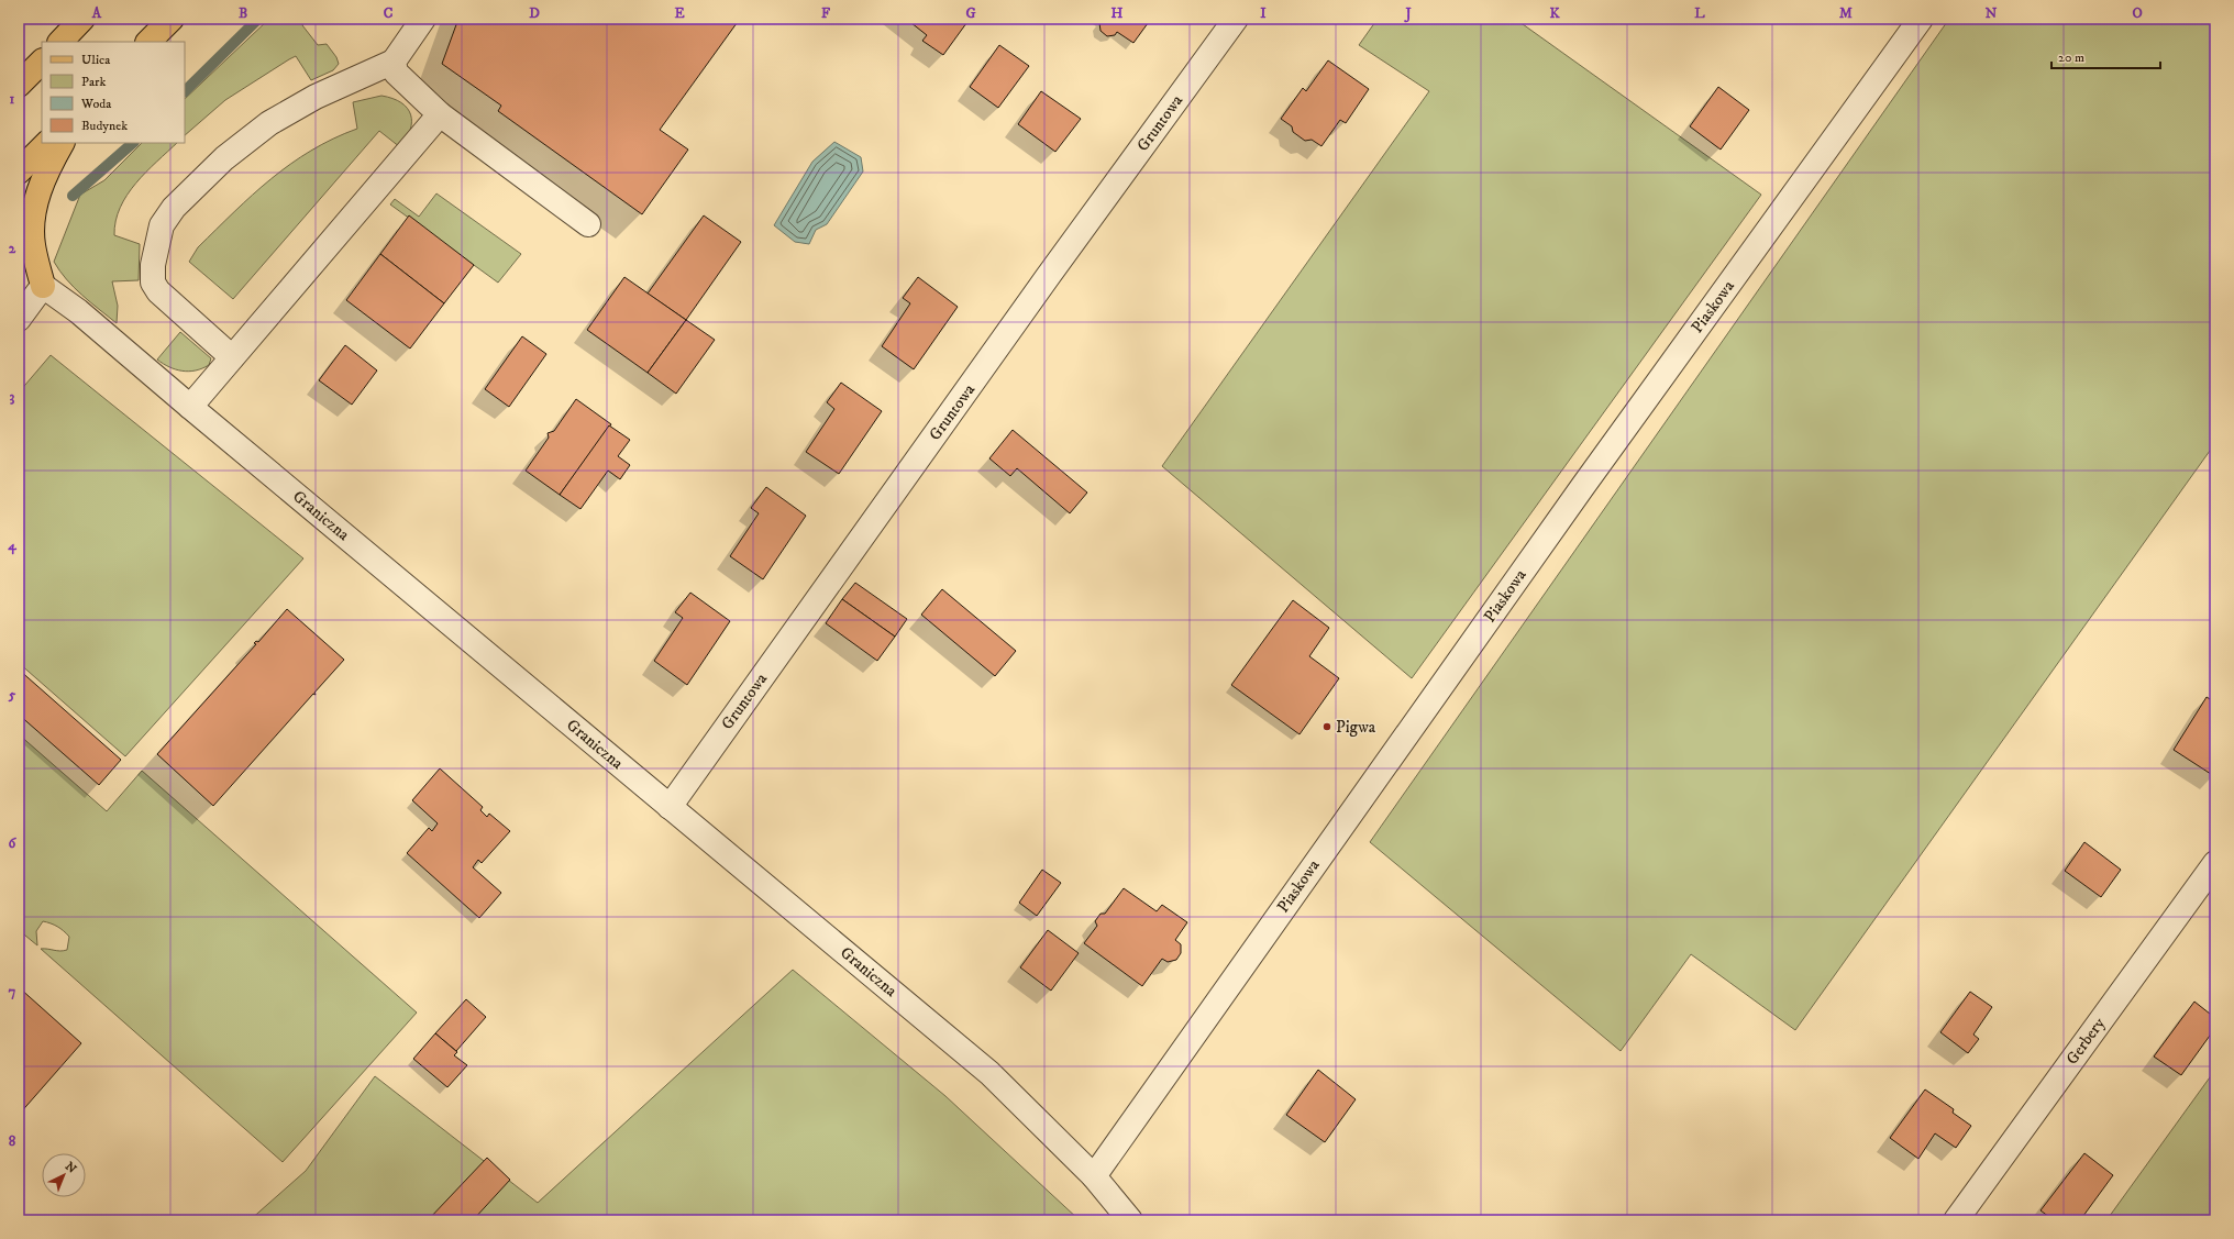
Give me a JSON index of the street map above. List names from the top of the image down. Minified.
{"streets":{"street":["Gruntowa","Piaskowa","Graniczna","Gerbery"]},"crossings":[["Gruntowa","Graniczna"],["Piaskowa","Graniczna"]],"places":["Pigwa"],"legend":["Ulica","Park","Woda","Budynek"],"scale_bar":"20 m","north":"top right","grid":{"columns":["A","B","C","D","E","F","G","H","I","J","K","L","M","N","O"],"rows":["1","2","3","4","5","6","7","8"]}}
